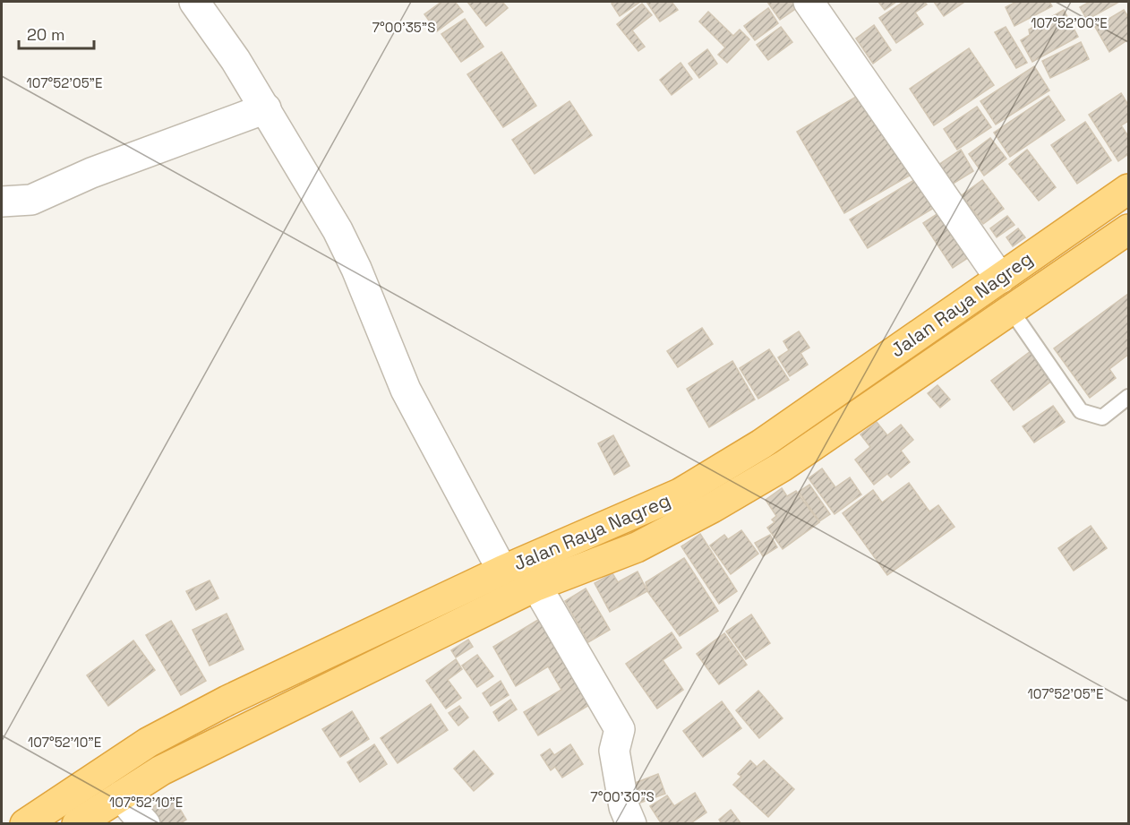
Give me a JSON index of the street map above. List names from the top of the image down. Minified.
{"streets":{"highway":["Jalan Raya Nagreg"]},"scale_bar":"20 m","coordinates":["107°52'00\"E","7°00'35\"S","107°52'05\"E","107°52'10\"E","7°00'30\"S"]}
